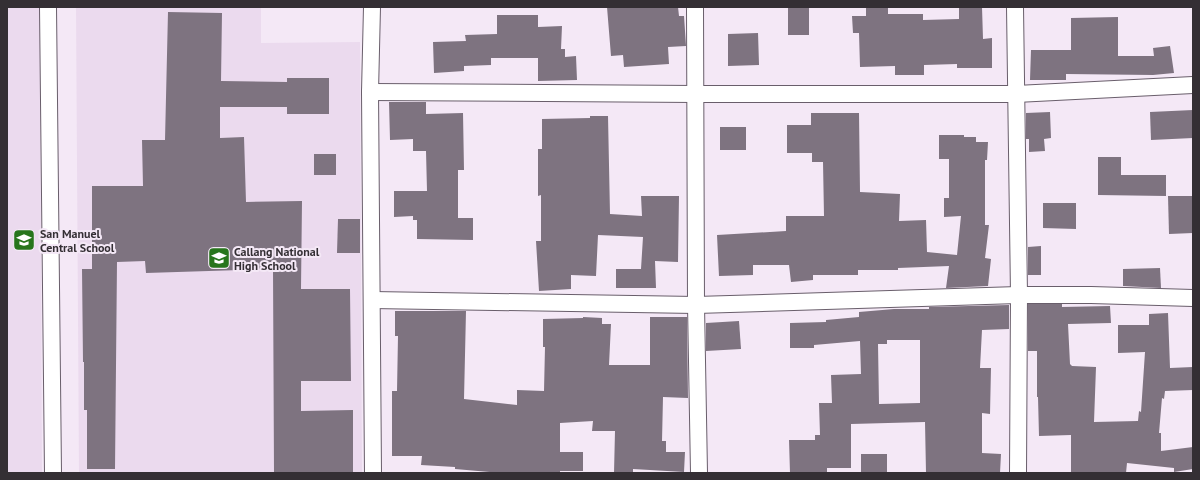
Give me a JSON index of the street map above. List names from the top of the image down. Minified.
{"places":{"school or university":["San Manuel Central School","Callang National High School"]}}
